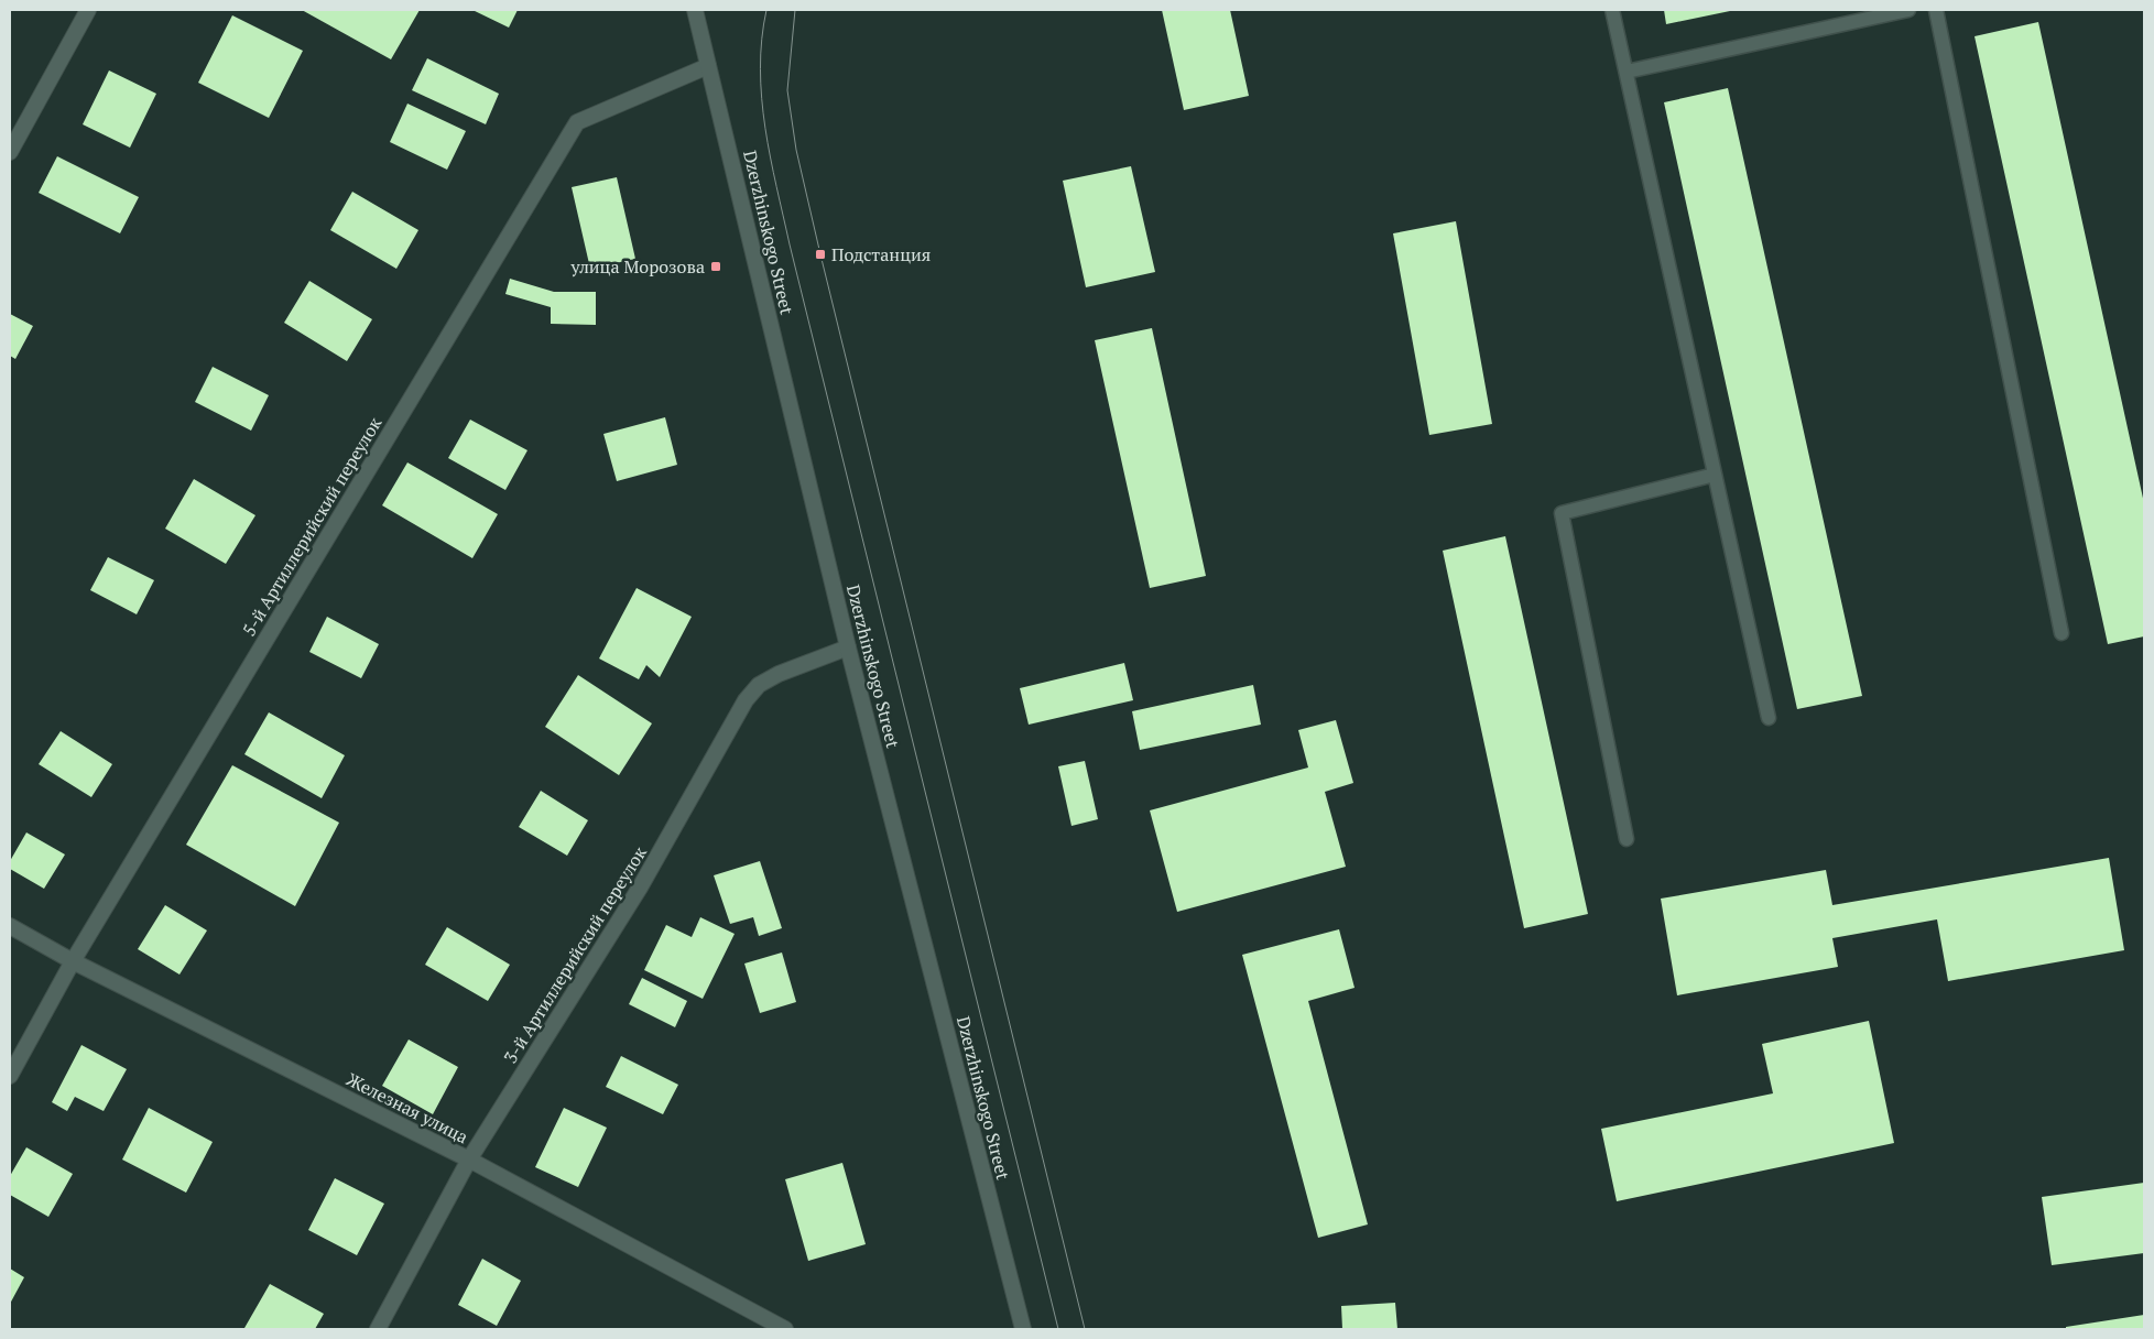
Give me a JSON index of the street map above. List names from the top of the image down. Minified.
{"streets":{"street":["Dzerzhinskogo Street","5-й Артиллерийский переулок","3-й Артиллерийский переулок","Железная улица"]},"crossings":[["Dzerzhinskogo Street","5-й Артиллерийский переулок"],["Dzerzhinskogo Street","3-й Артиллерийский переулок"],["5-й Артиллерийский переулок","Железная улица"],["3-й Артиллерийский переулок","Железная улица"]],"places":{"transit":["Подстанция","улица Морозова"]}}
